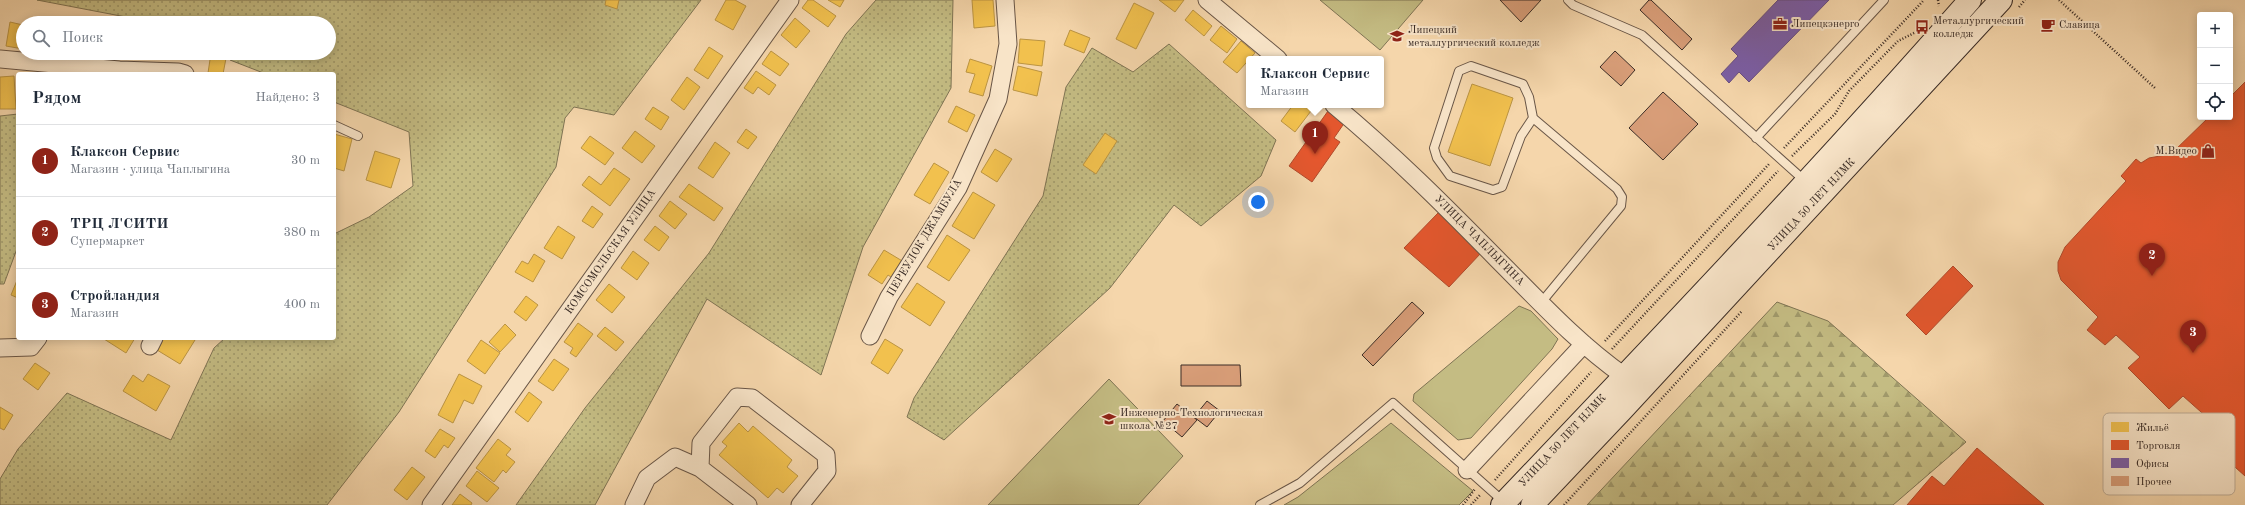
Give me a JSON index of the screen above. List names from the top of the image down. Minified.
{"streets":{"main road":["УЛИЦА 50 ЛЕТ НЛМК"],"street":["ПЕРЕУЛОК ДЖАМБУЛА","УЛИЦА ЧАПЛЫГИНА","КОМСОМОЛЬСКАЯ УЛИЦА"]},"crossings":[["УЛИЦА 50 ЛЕТ НЛМК","УЛИЦА ЧАПЛЫГИНА"]],"places":{"office":["Липецкэнерго"],"cafe":["Славица"],"bus stop":["Металлургический колледж"],"school or university":["Липецкий металлургический колледж","Инженерно-Технологическая школа №27"],"shop":["М.Видео"]},"legend":["Жильё","Торговля","Офисы","Прочее"],"page":{"map_buttons":["+","−"],"search":"Поиск","popup":["Клаксон Сервис","Магазин"],"heading":["Рядом","Найдено: 3"],"pins":["1","2","3"],"list":[{"mark":"1","name":"Клаксон Сервис","note":"Магазин · улица Чаплыгина","value":"30 m"},{"mark":"2","name":"ТРЦ Л'СИТИ","note":"Супермаркет","value":"380 m"},{"mark":"3","name":"Стройландия","note":"Магазин","value":"400 m"}]}}
